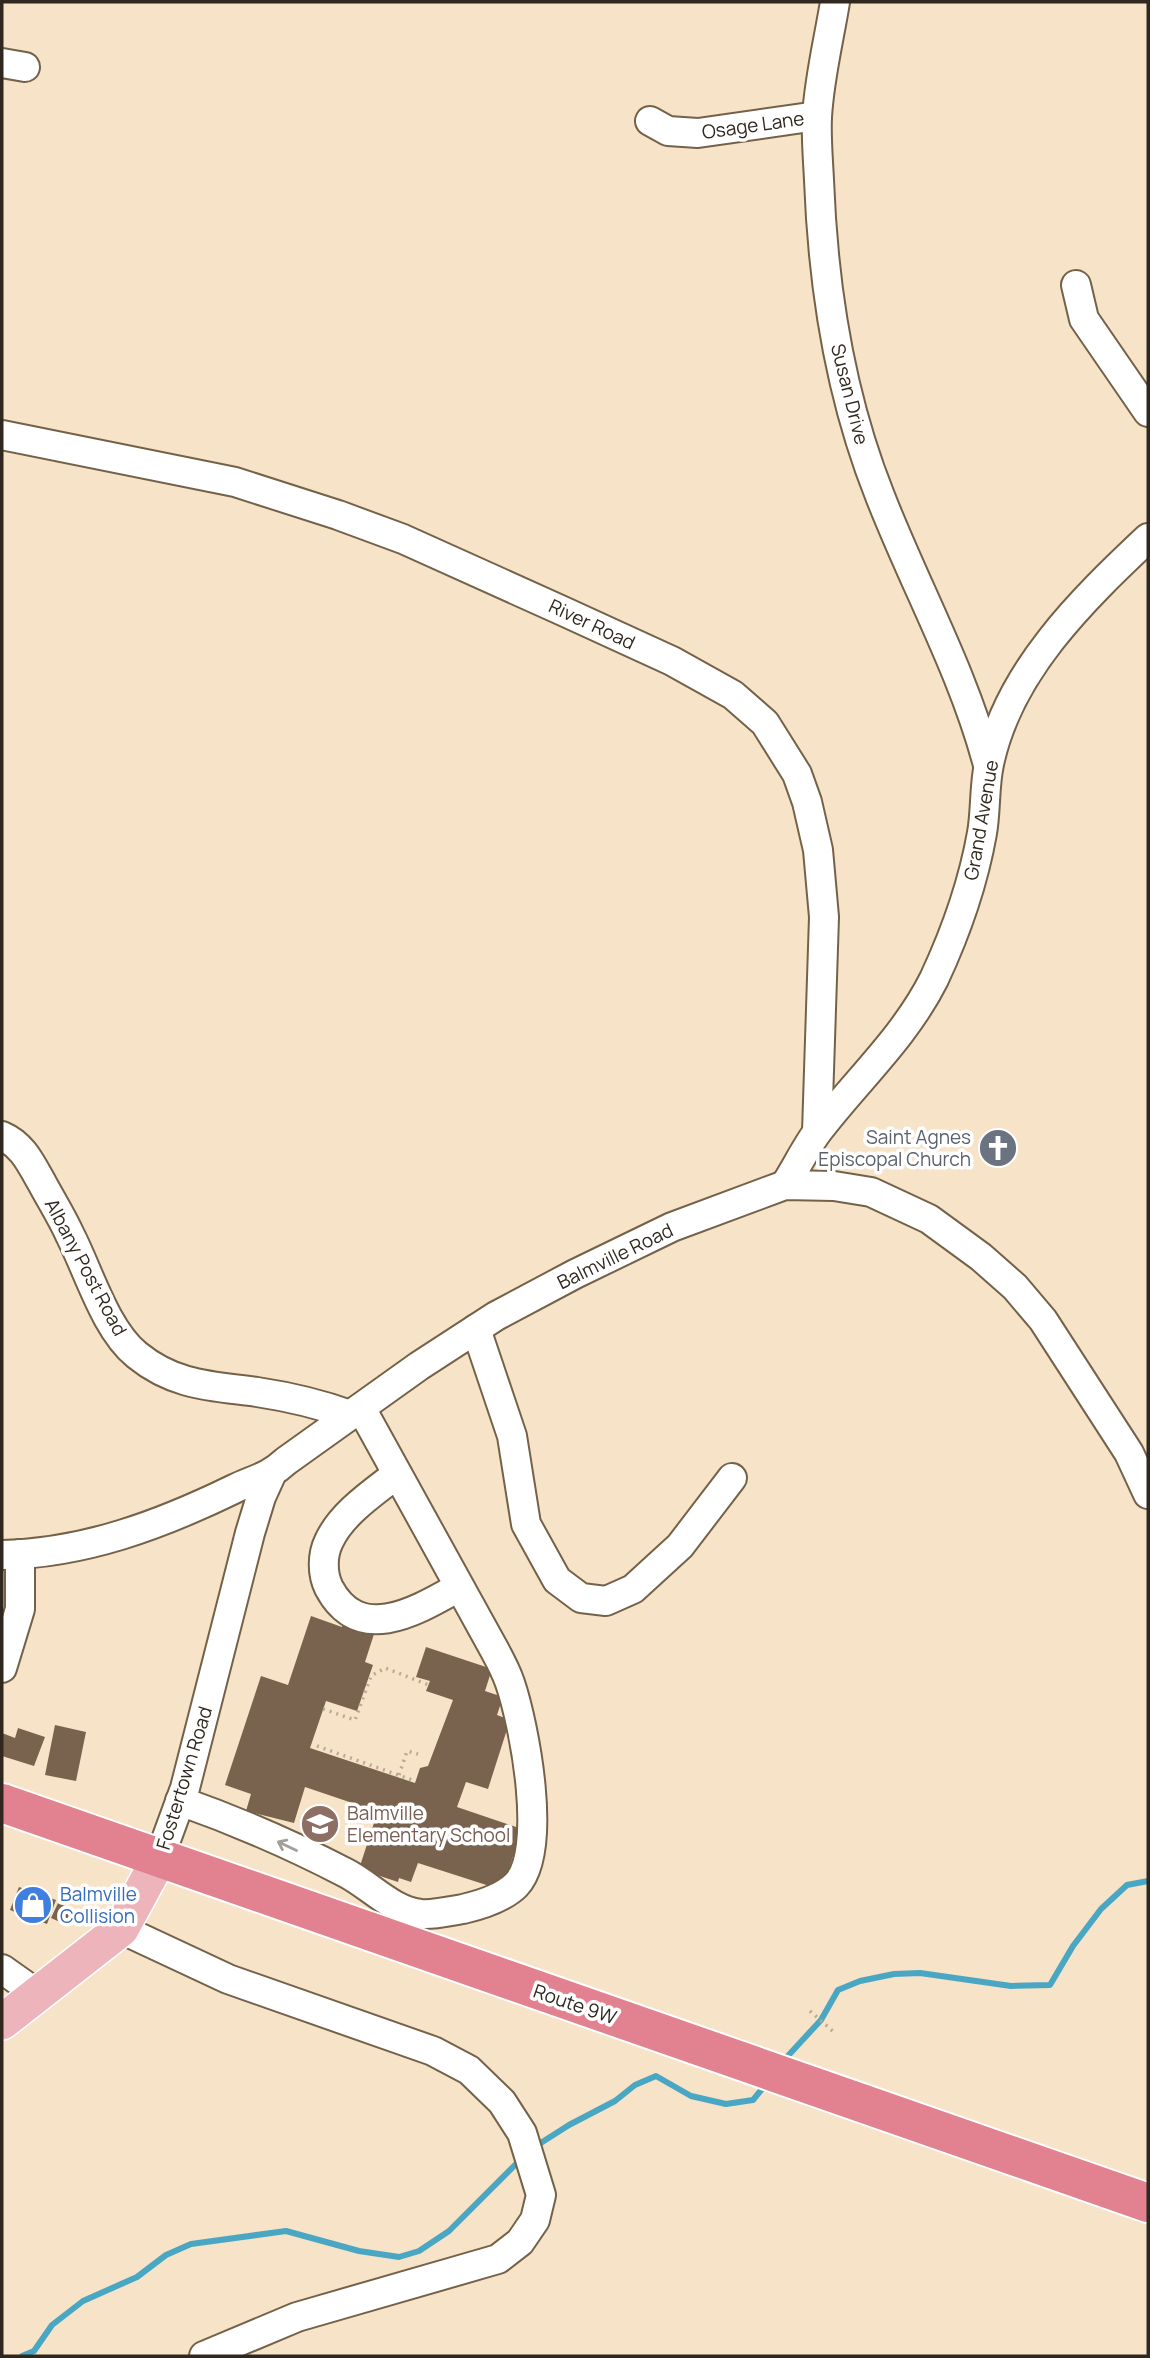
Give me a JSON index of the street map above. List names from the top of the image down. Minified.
{"streets":{"highway":["Route 9W"],"main road":["Fostertown Road"],"street":["Osage Lane","Susan Drive","River Road","Grand Avenue","Balmville Road","Albany Post Road"]},"crossings":[["Osage Lane","Susan Drive"],["Susan Drive","Grand Avenue"],["River Road","Grand Avenue"],["Grand Avenue","Balmville Road"],["Balmville Road","Albany Post Road"],["Balmville Road","Fostertown Road"],["Fostertown Road","Route 9W"]],"places":{"church":["Saint Agnes Episcopal Church"],"school or university":["Balmville Elementary School"],"shop":["Balmville Collision"]}}
